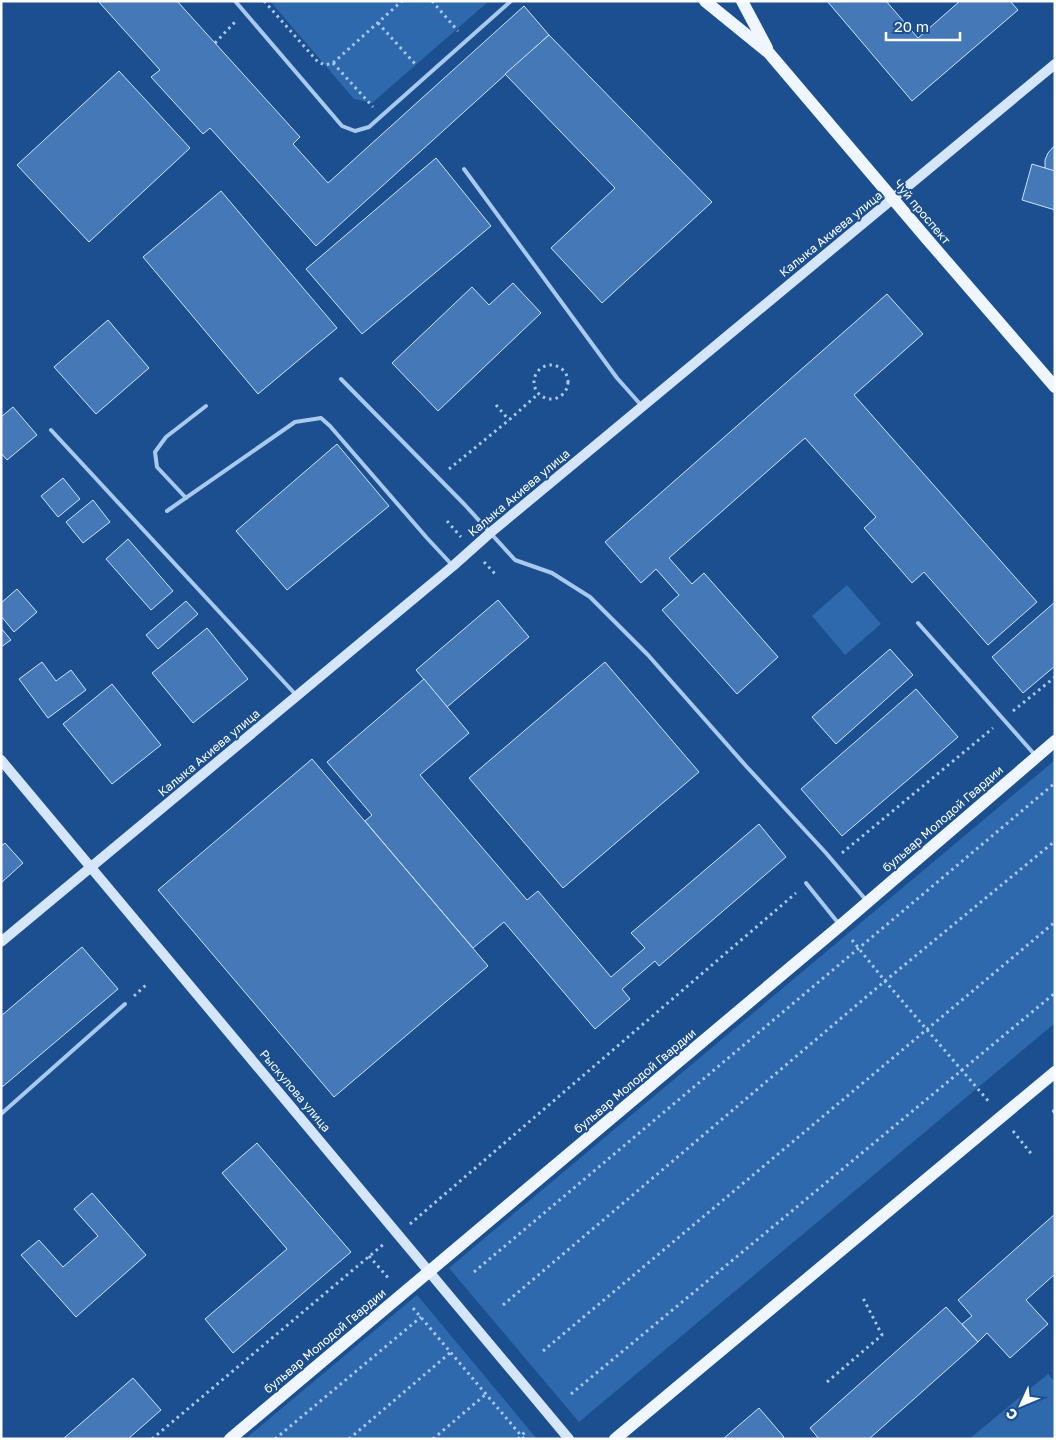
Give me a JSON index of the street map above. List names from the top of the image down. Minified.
{"streets":{"main road":["Чуй проспект","бульвар Молодой Гвардии"],"street":["Калыка Акиева улица","Рыскулова улица"]},"crossings":[["Чуй проспект","Калыка Акиева улица"],["Калыка Акиева улица","Рыскулова улица"],["бульвар Молодой Гвардии","Рыскулова улица"]],"scale_bar":"20 m","north":"bottom left"}
